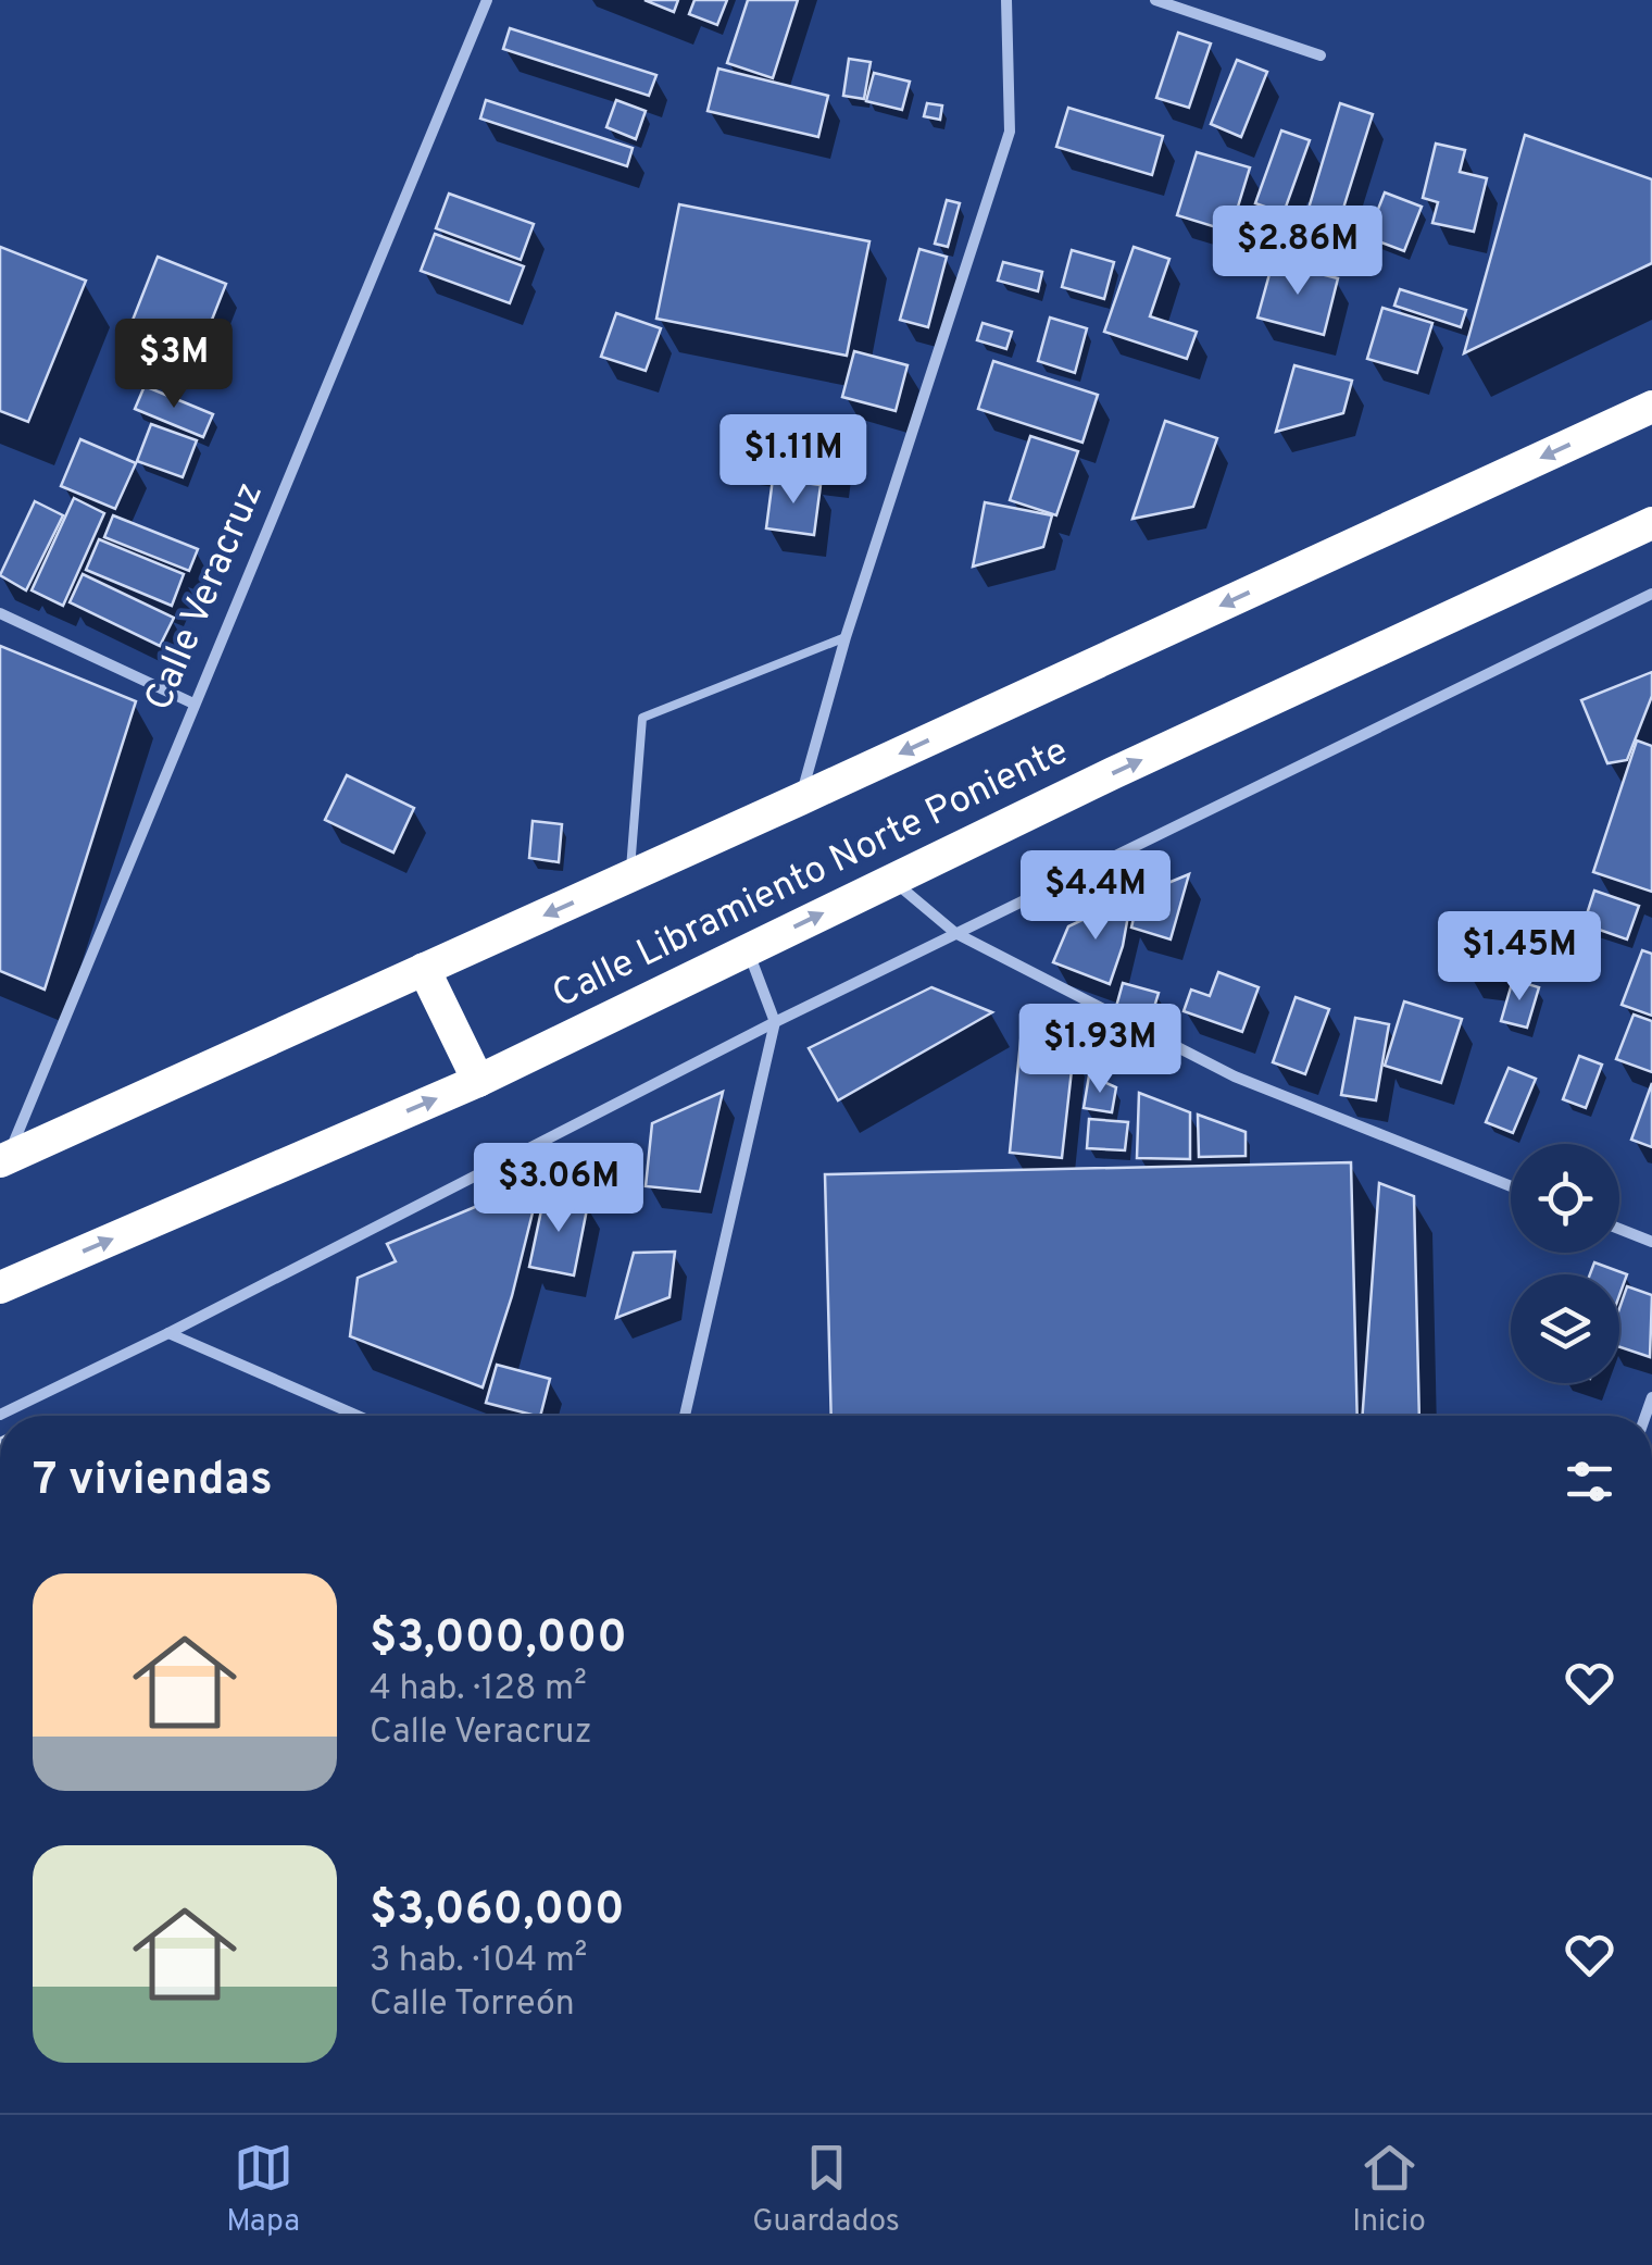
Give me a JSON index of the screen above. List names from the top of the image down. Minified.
{"streets":{"highway":["Calle Libramiento Norte Poniente"],"street":["Calle Veracruz"]},"crossings":[["Calle Veracruz","Calle Libramiento Norte Poniente"]],"page":{"price":["$2.86M","$3M","$1.11M","$4.4M","$1.45M","$1.93M","$3.06M"],"heading":"7 viviendas","list":[{"name":"$3,000,000","note":"4 hab. · 128 m² · Calle Veracruz"},{"name":"$3,060,000","note":"3 hab. · 104 m² · Calle Torreón"}],"tabs":["Mapa","Guardados","Inicio"]}}
